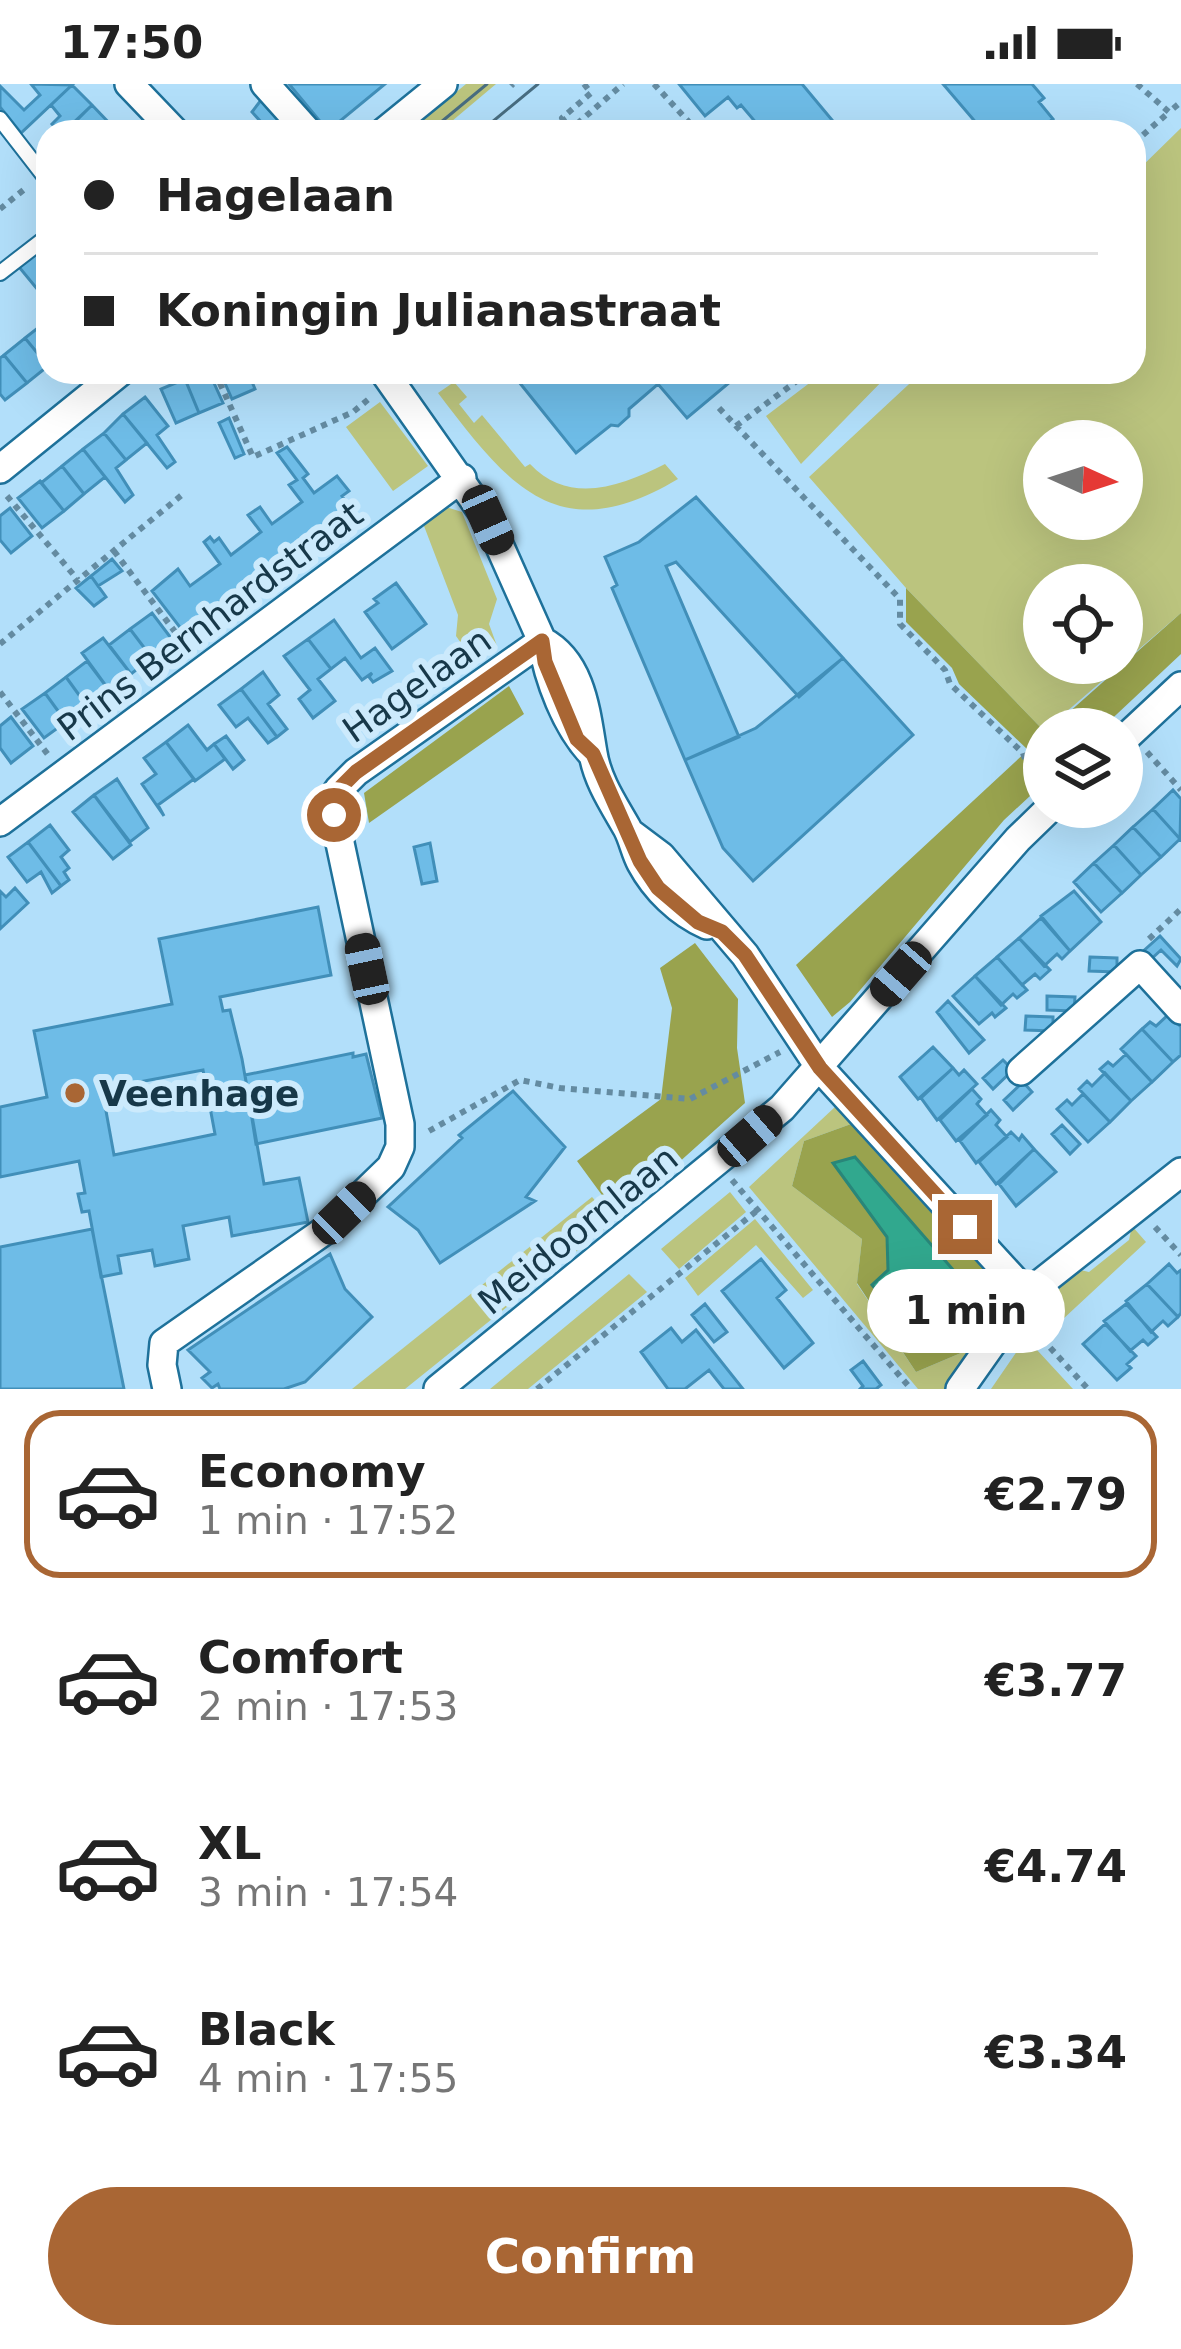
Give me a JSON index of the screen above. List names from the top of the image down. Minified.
{"streets":{"street":["Prins Bernhardstraat","Hagelaan","Meidoornlaan"]},"places":["Veenhage"],"north":"right","page":{"status":"17:50","banner":["Hagelaan","Koningin Julianastraat"],"bubble":"1 min","list":[{"name":"Economy","note":"1 min · 17:52","value":"€2.79"},{"name":"Comfort","note":"2 min · 17:53","value":"€3.77"},{"name":"XL","note":"3 min · 17:54","value":"€4.74"},{"name":"Black","note":"4 min · 17:55","value":"€3.34"}],"buttons":"Confirm"}}
